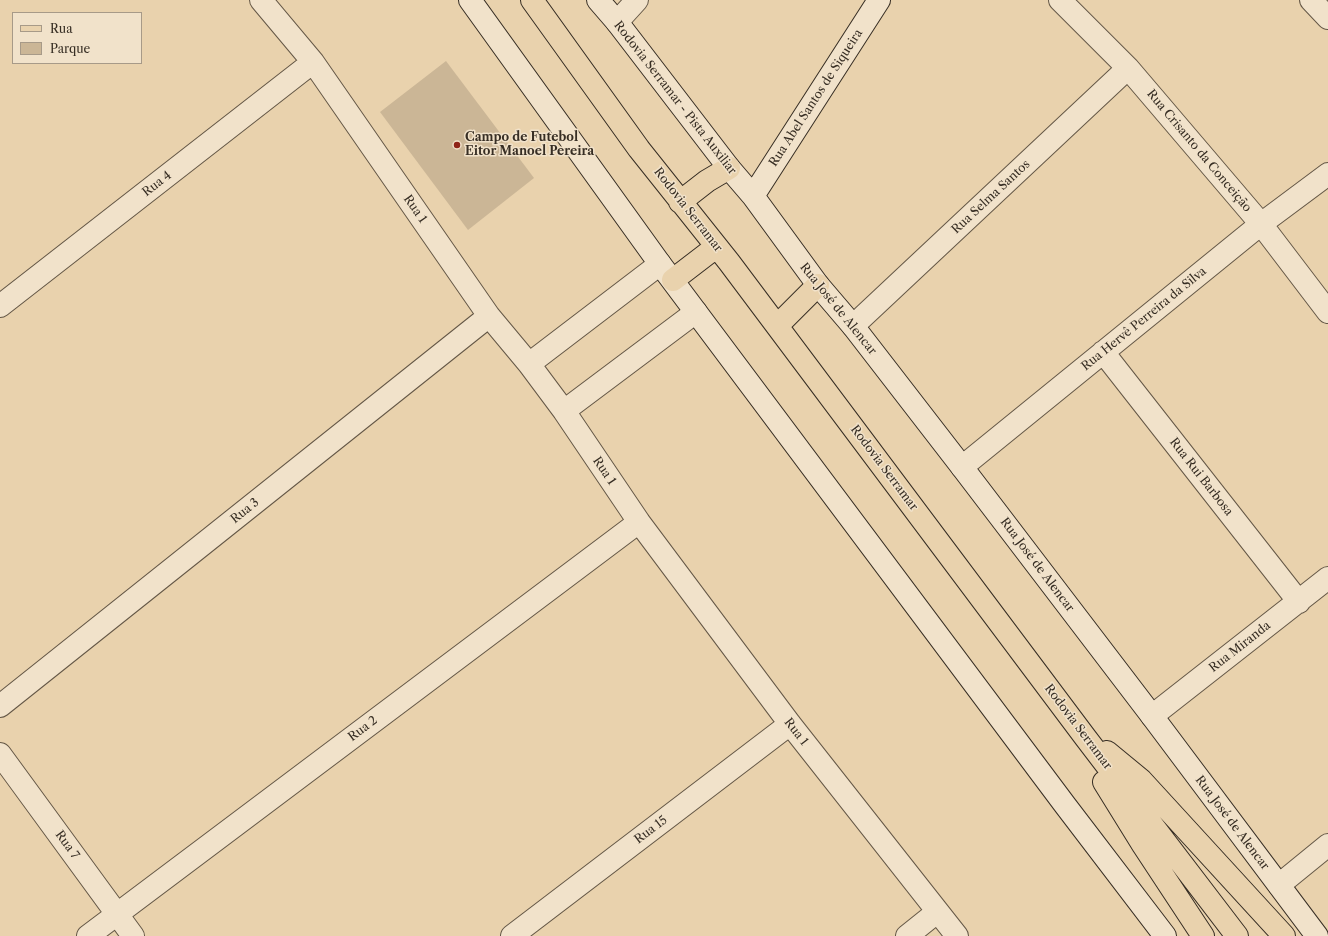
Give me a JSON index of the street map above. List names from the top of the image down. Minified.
{"streets":{"main road":["Rodovia Serramar"],"street":["Rodovia Serramar - Pista Auxiliar","Rua Abel Santos de Siqueira","Rua Crisanto da Conceição","Rua 4","Rua Selma Santos","Rua 1","Rua José de Alencar","Rua Hervê Perreira da Silva","Rua Rui Barbosa","Rua 3","Rua Miranda","Rua 2","Rua 15","Rua 7"]},"crossings":[["Rodovia Serramar - Pista Auxiliar","Rua Abel Santos de Siqueira"],["Rodovia Serramar - Pista Auxiliar","Rua José de Alencar"],["Rua Abel Santos de Siqueira","Rua José de Alencar"],["Rua Crisanto da Conceição","Rua Selma Santos"],["Rua Crisanto da Conceição","Rua Hervê Perreira da Silva"],["Rua 4","Rua 1"],["Rua Selma Santos","Rua José de Alencar"],["Rua 1","Rua 3"],["Rua 1","Rua 2"],["Rua 1","Rua 15"],["Rua José de Alencar","Rua Hervê Perreira da Silva"],["Rua José de Alencar","Rua Miranda"],["Rua Hervê Perreira da Silva","Rua Rui Barbosa"],["Rua Rui Barbosa","Rua Miranda"],["Rua 2","Rua 7"]],"places":["Campo de Futebol Eitor Manoel Pereira"],"legend":["Rua","Parque"]}
